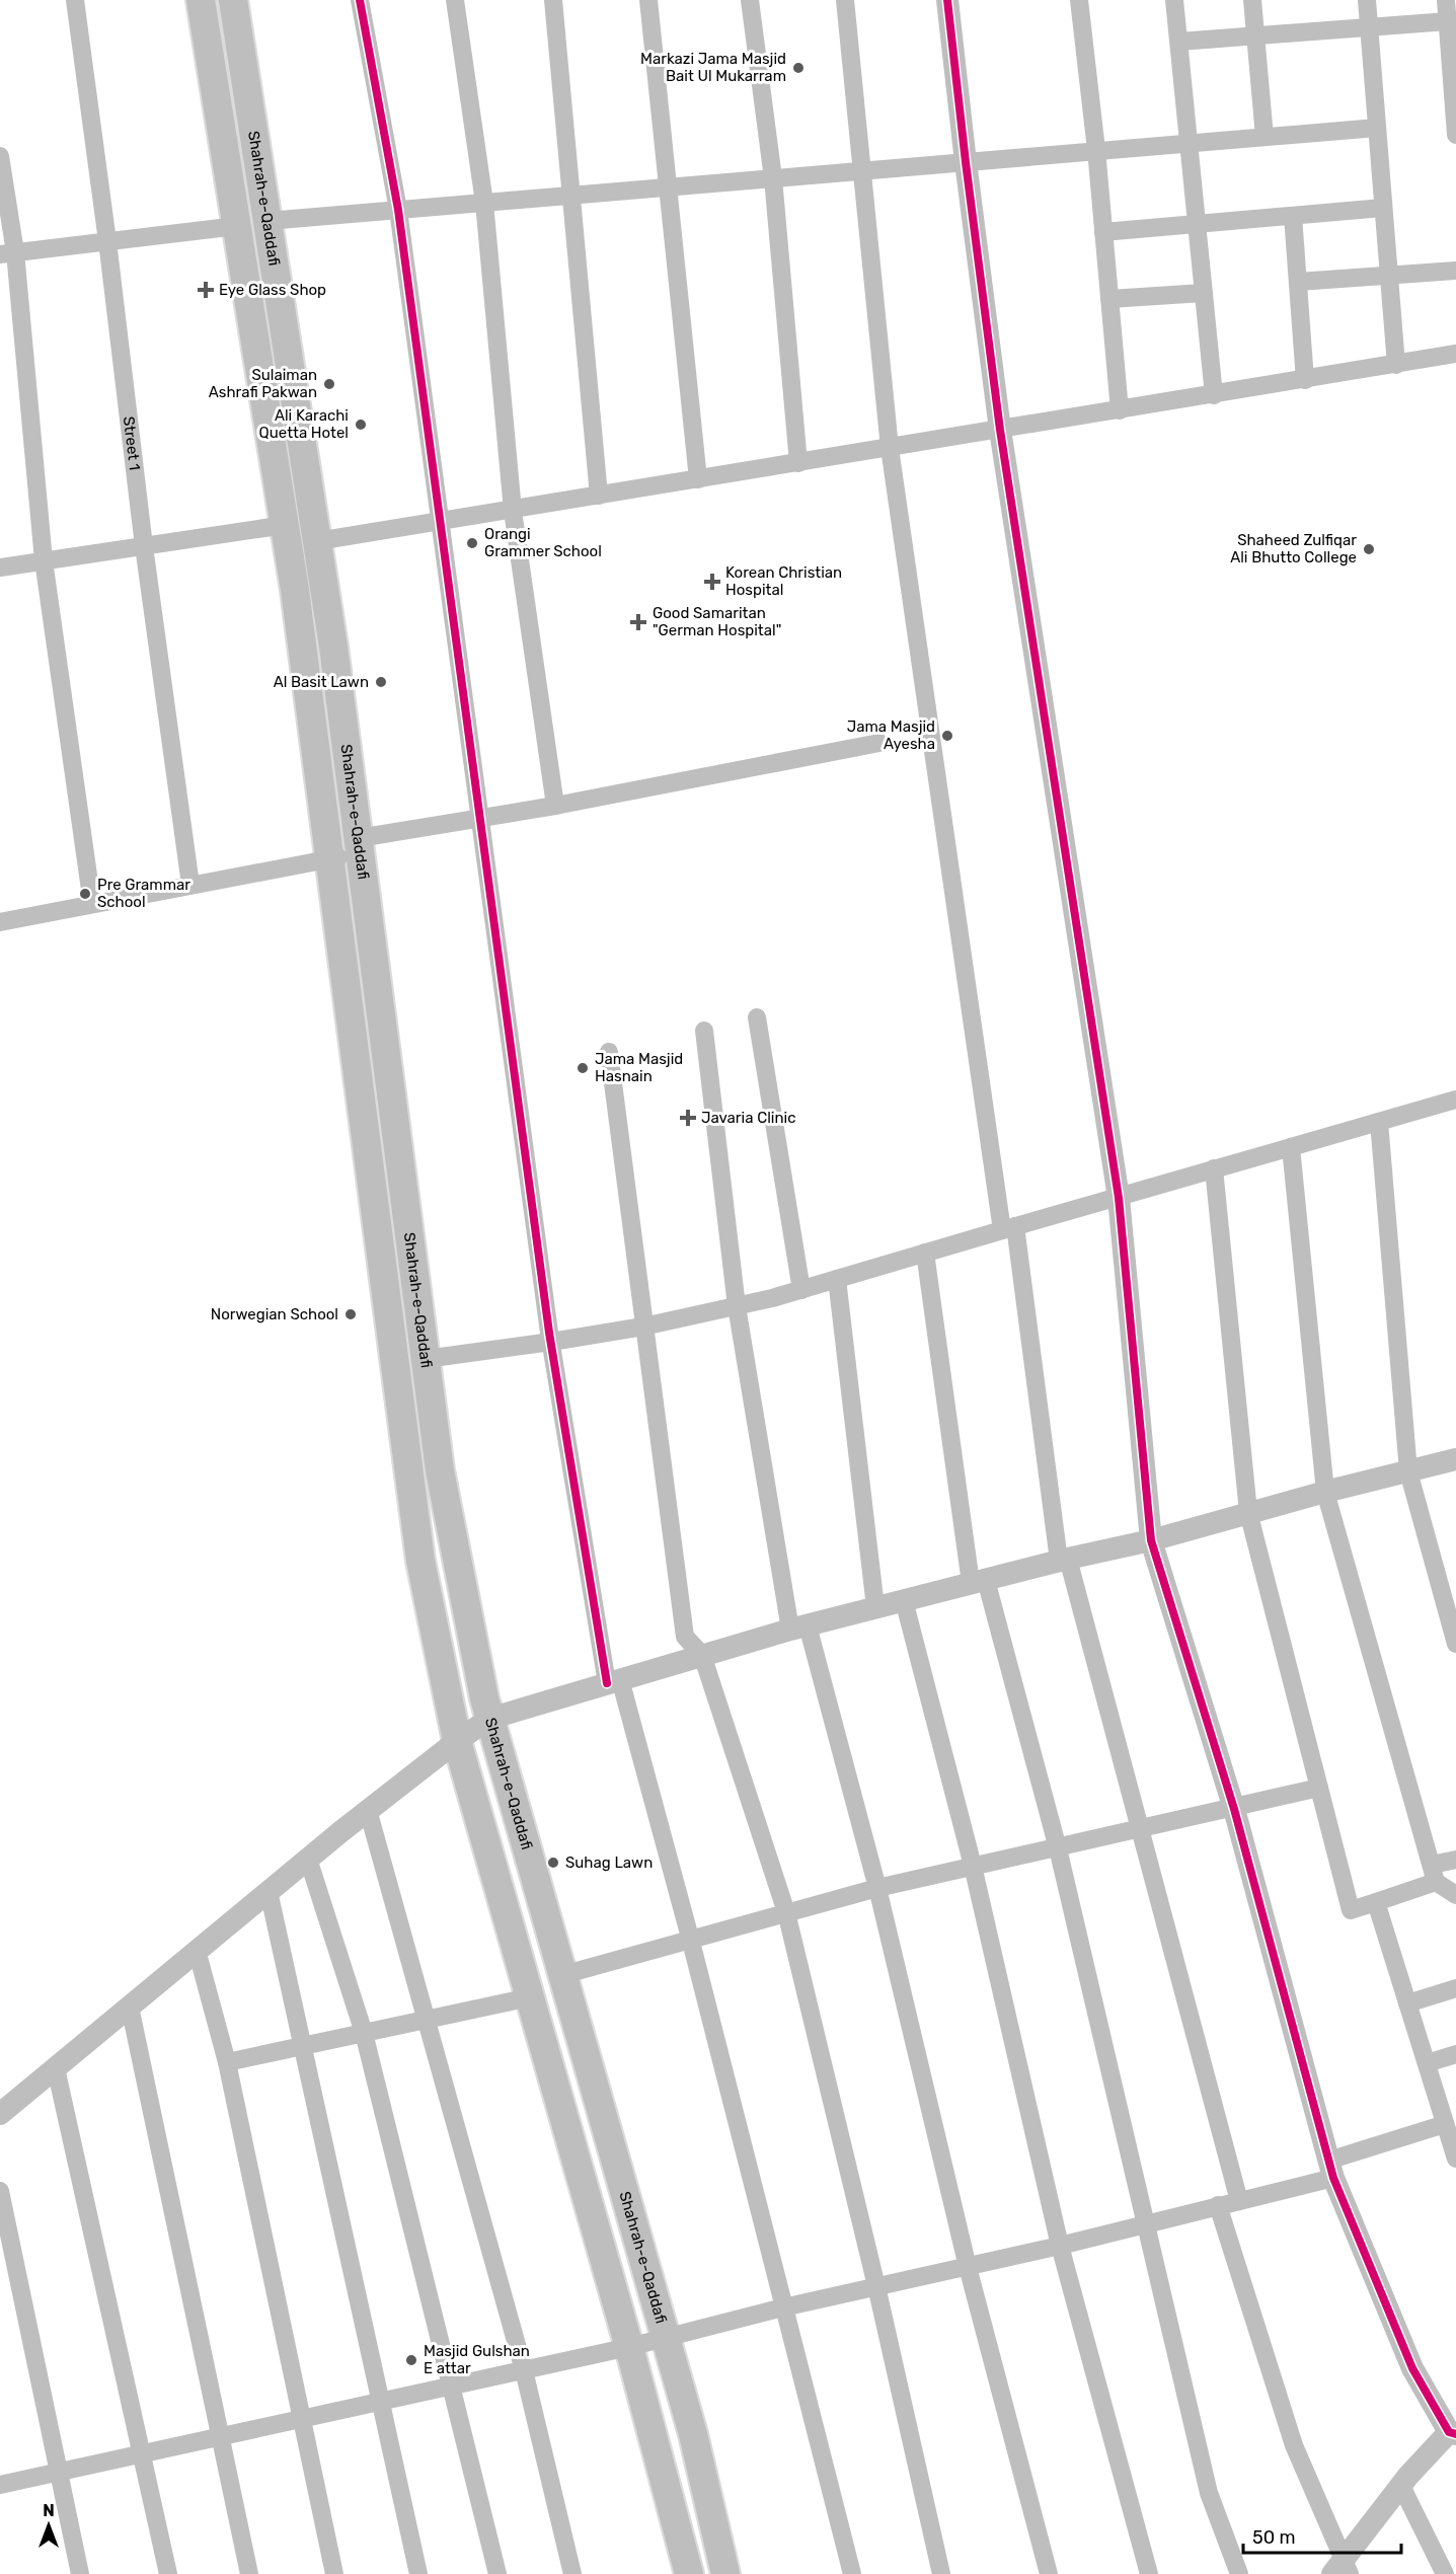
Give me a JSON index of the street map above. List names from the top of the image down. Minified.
{"streets":{"main road":["Shahrah-e-Qaddafi"],"street":["Street 1"]},"places":{"other":["Markazi Jama Masjid Bait Ul Mukarram","Sulaiman Ashrafi Pakwan","Ali Karachi Quetta Hotel","Orangi Grammer School","Shaheed Zulfiqar Ali Bhutto College","Al Basit Lawn","Jama Masjid Ayesha","Pre Grammar School","Jama Masjid Hasnain","Norwegian School","Suhag Lawn","Masjid Gulshan E attar"],"health":["Eye Glass Shop","Korean Christian Hospital","Good Samaritan \"German Hospital\"","Javaria Clinic"]},"scale_bar":"50 m","north":"top"}
